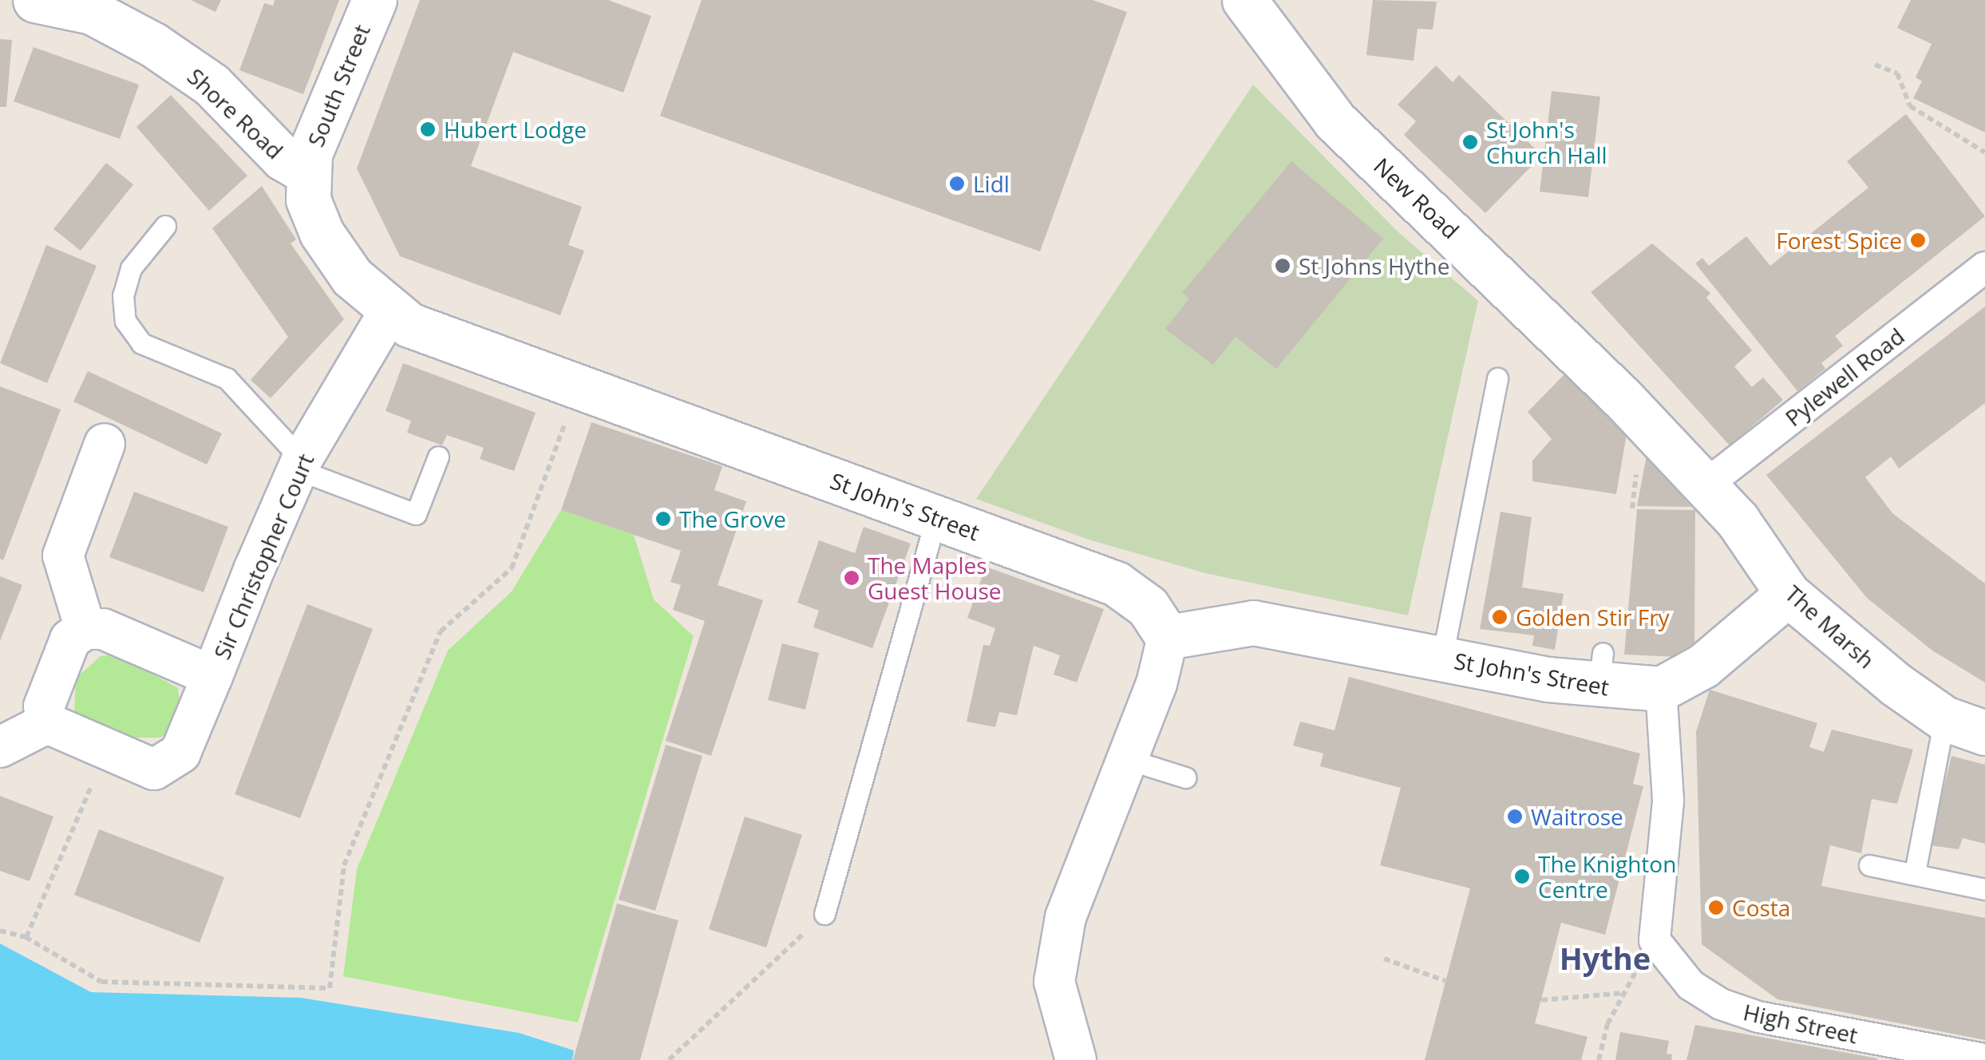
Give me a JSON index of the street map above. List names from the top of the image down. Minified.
{"streets":{"street":["South Street","Shore Road","New Road","Pylewell Road","St John's Street","Sir Christopher Court","The Marsh","High Street"]},"crossings":[["South Street","Shore Road"],["South Street","St John's Street"],["Shore Road","St John's Street"],["New Road","Pylewell Road"],["New Road","The Marsh"],["Pylewell Road","The Marsh"],["St John's Street","Sir Christopher Court"]],"districts":["Hythe"],"places":["Hubert Lodge","St John's Church Hall","Lidl","Forest Spice","St Johns Hythe","The Grove","The Maples Guest House","Golden Stir Fry","Waitrose","The Knighton Centre","Costa"]}
